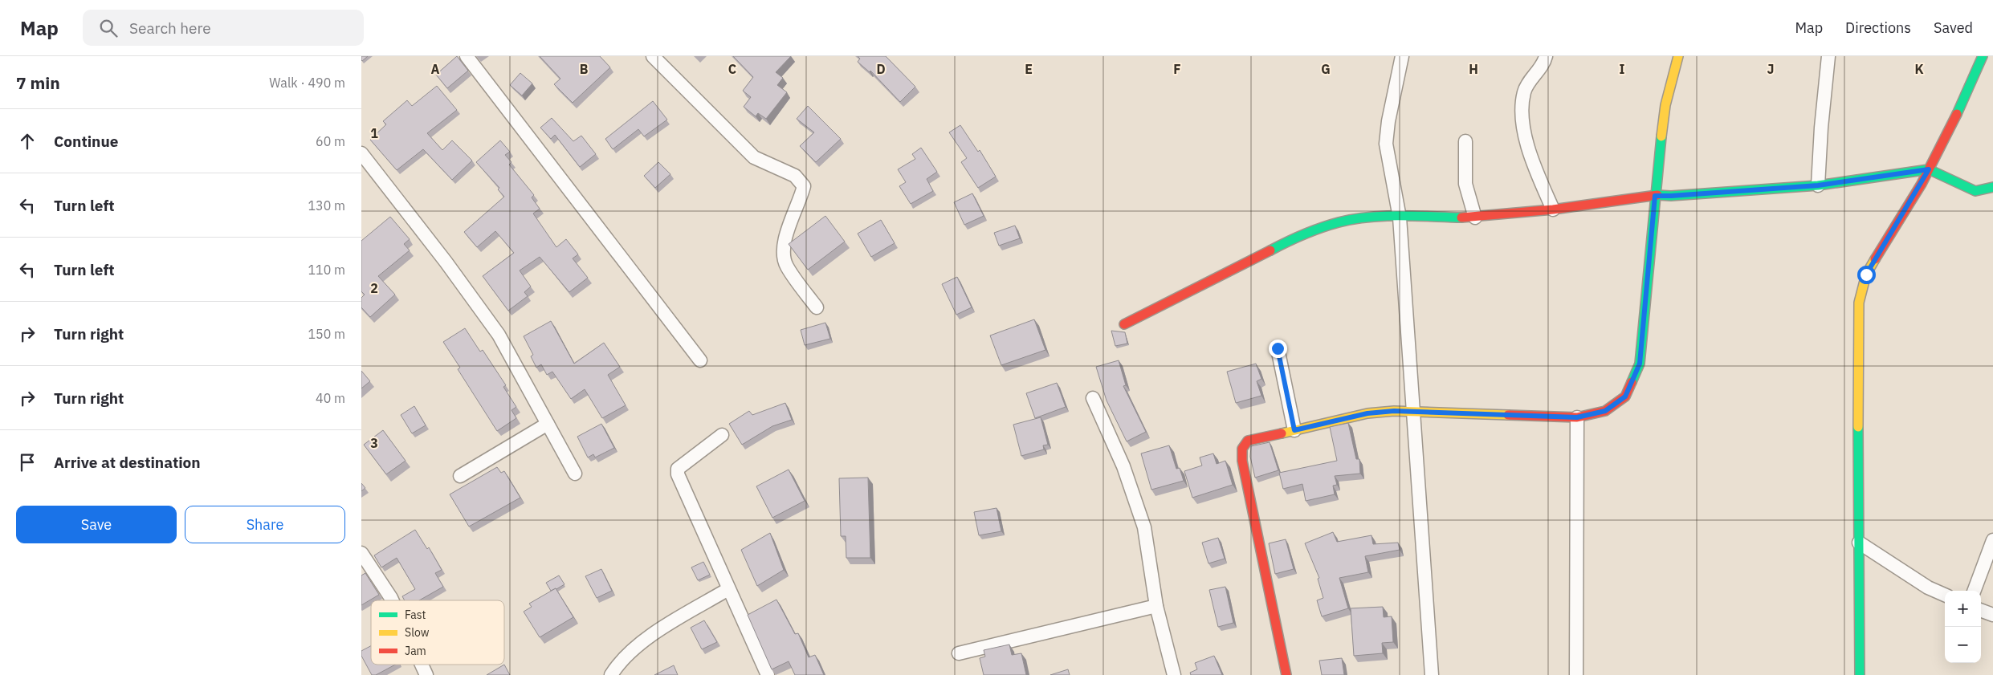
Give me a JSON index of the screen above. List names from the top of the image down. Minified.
{"legend":["Fast","Slow","Jam"],"page":{"header":"Map","search":"Search here","nav":["Map","Directions","Saved"],"heading":["7 min","Walk · 490 m"],"list":[["Continue","60 m"],["Turn left","130 m"],["Turn left","110 m"],["Turn right","150 m"],["Turn right","40 m"],"Arrive at destination"],"buttons":["Save","Share"],"map_buttons":["+","−"]},"grid":{"columns":["A","B","C","D","E","F","G","H","I","J","K"],"rows":["1","2","3"]}}
